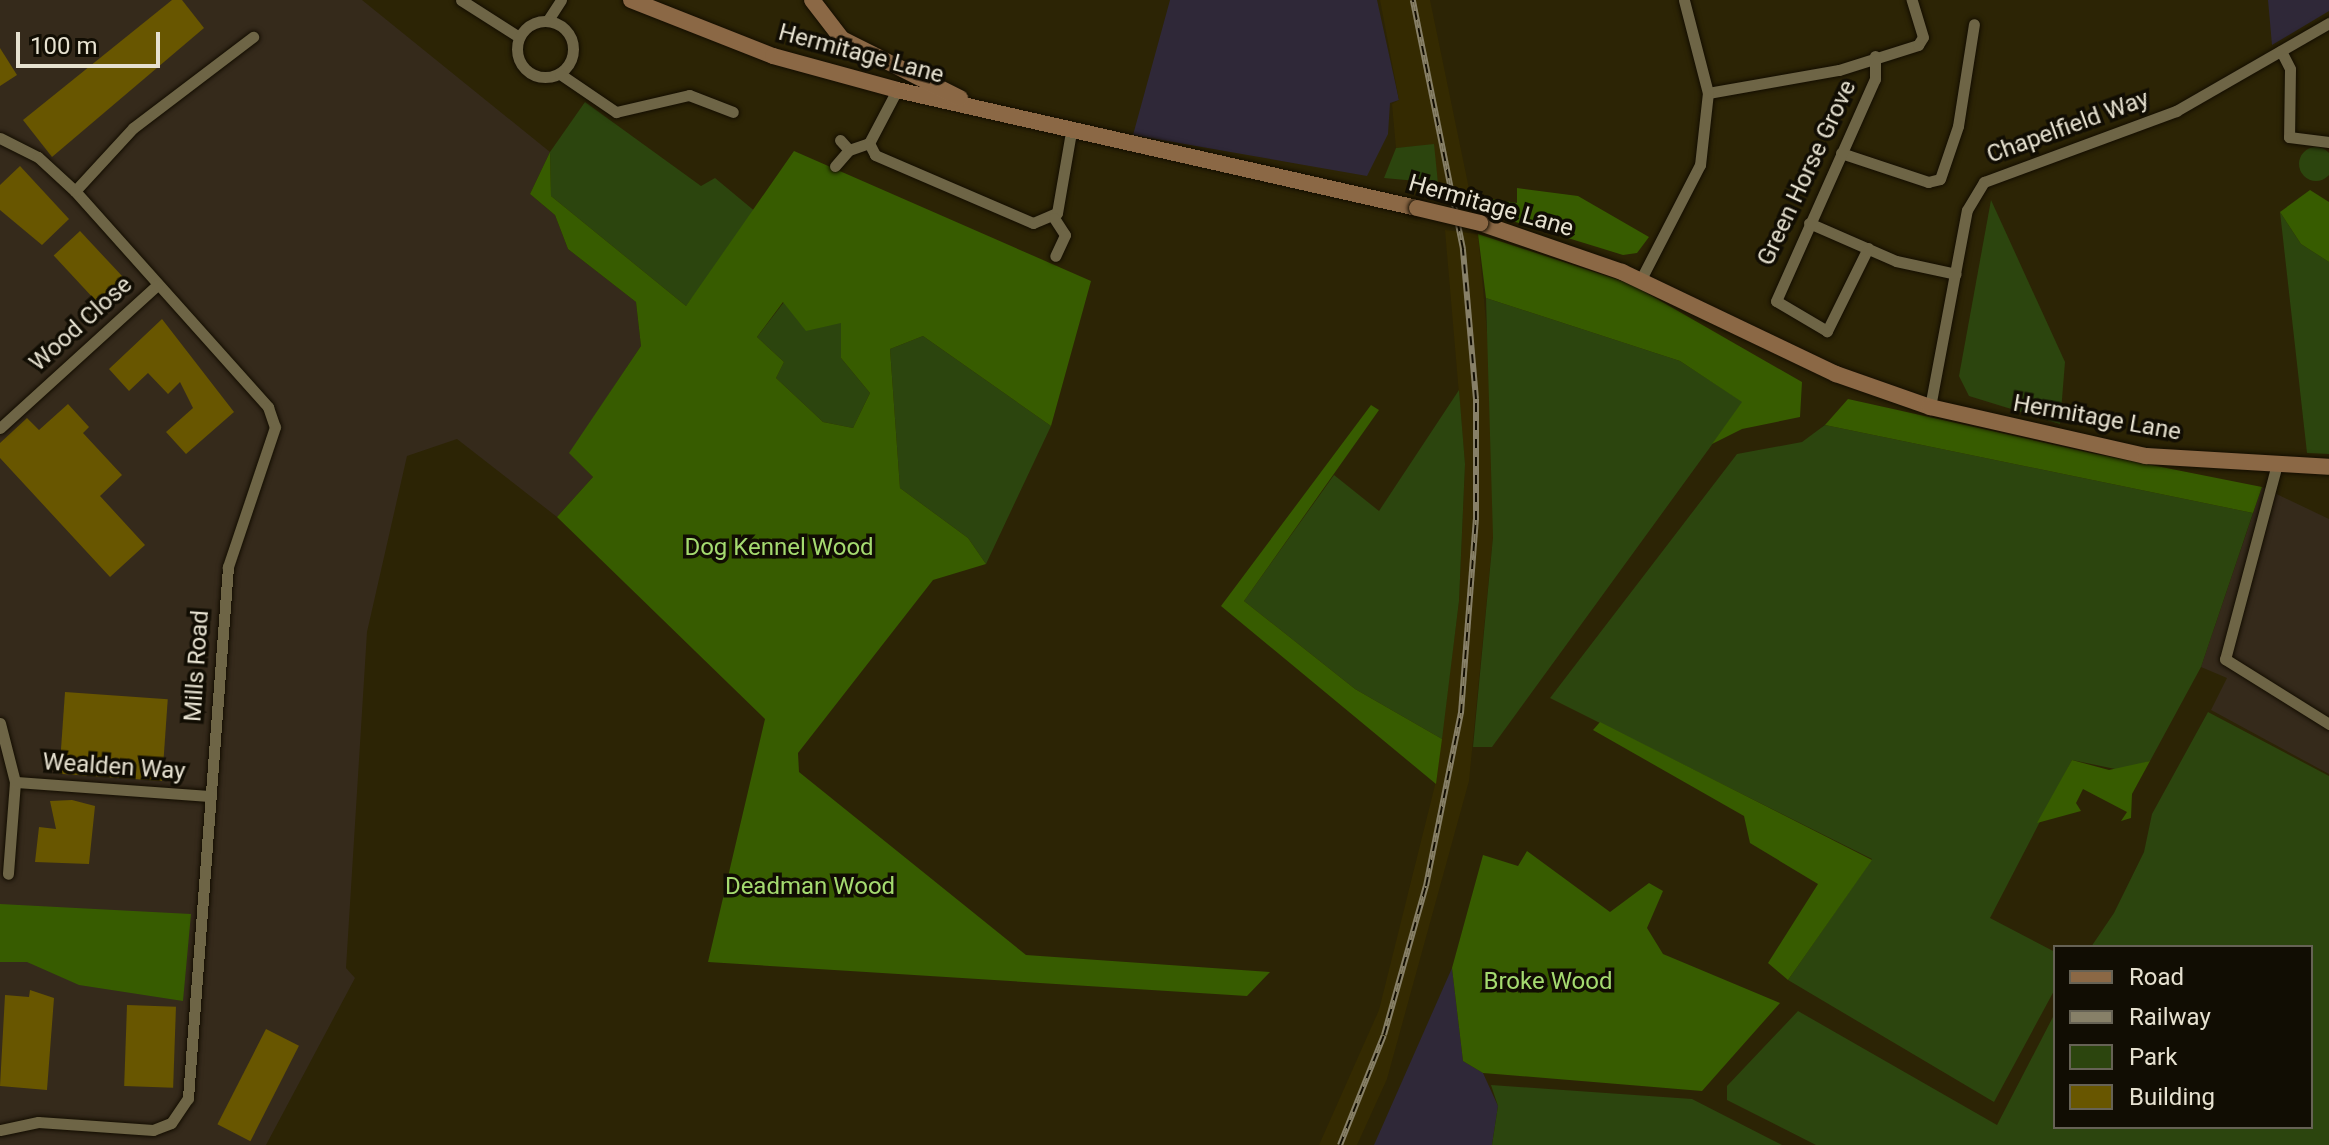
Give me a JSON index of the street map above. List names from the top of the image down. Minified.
{"streets":{"main road":["Hermitage Lane"],"street":["Chapelfield Way","Green Horse Grove","Wood Close","Mills Road","Wealden Way"]},"crossings":[["Hermitage Lane","Chapelfield Way"],["Wood Close","Mills Road"],["Mills Road","Wealden Way"]],"parks":["Dog Kennel Wood","Deadman Wood","Broke Wood"],"legend":["Road","Railway","Park","Building"],"scale_bar":"100 m"}
